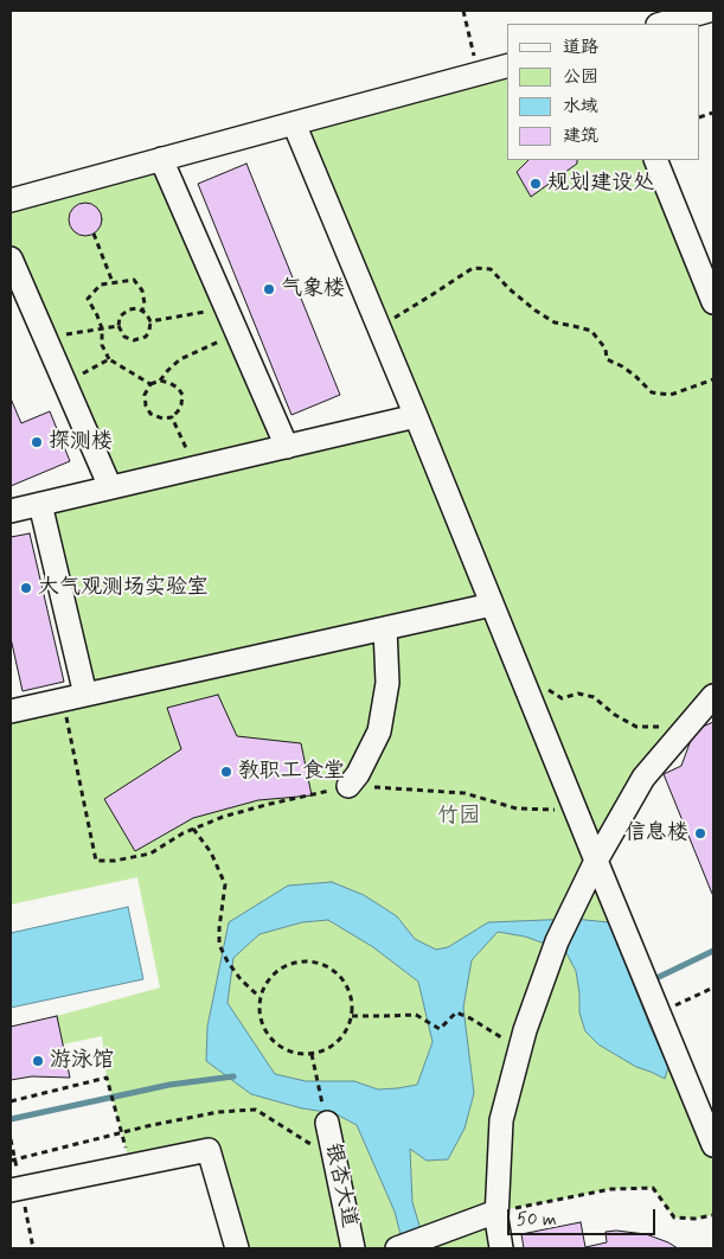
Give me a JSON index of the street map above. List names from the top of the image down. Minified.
{"streets":{"street":["银杏大道"]},"parks":["竹园"],"places":["规划建设处","气象楼","探测楼","大气观测场实验室","教职工食堂","信息楼","游泳馆"],"legend":["道路","公园","水域","建筑"],"scale_bar":"50 m"}
